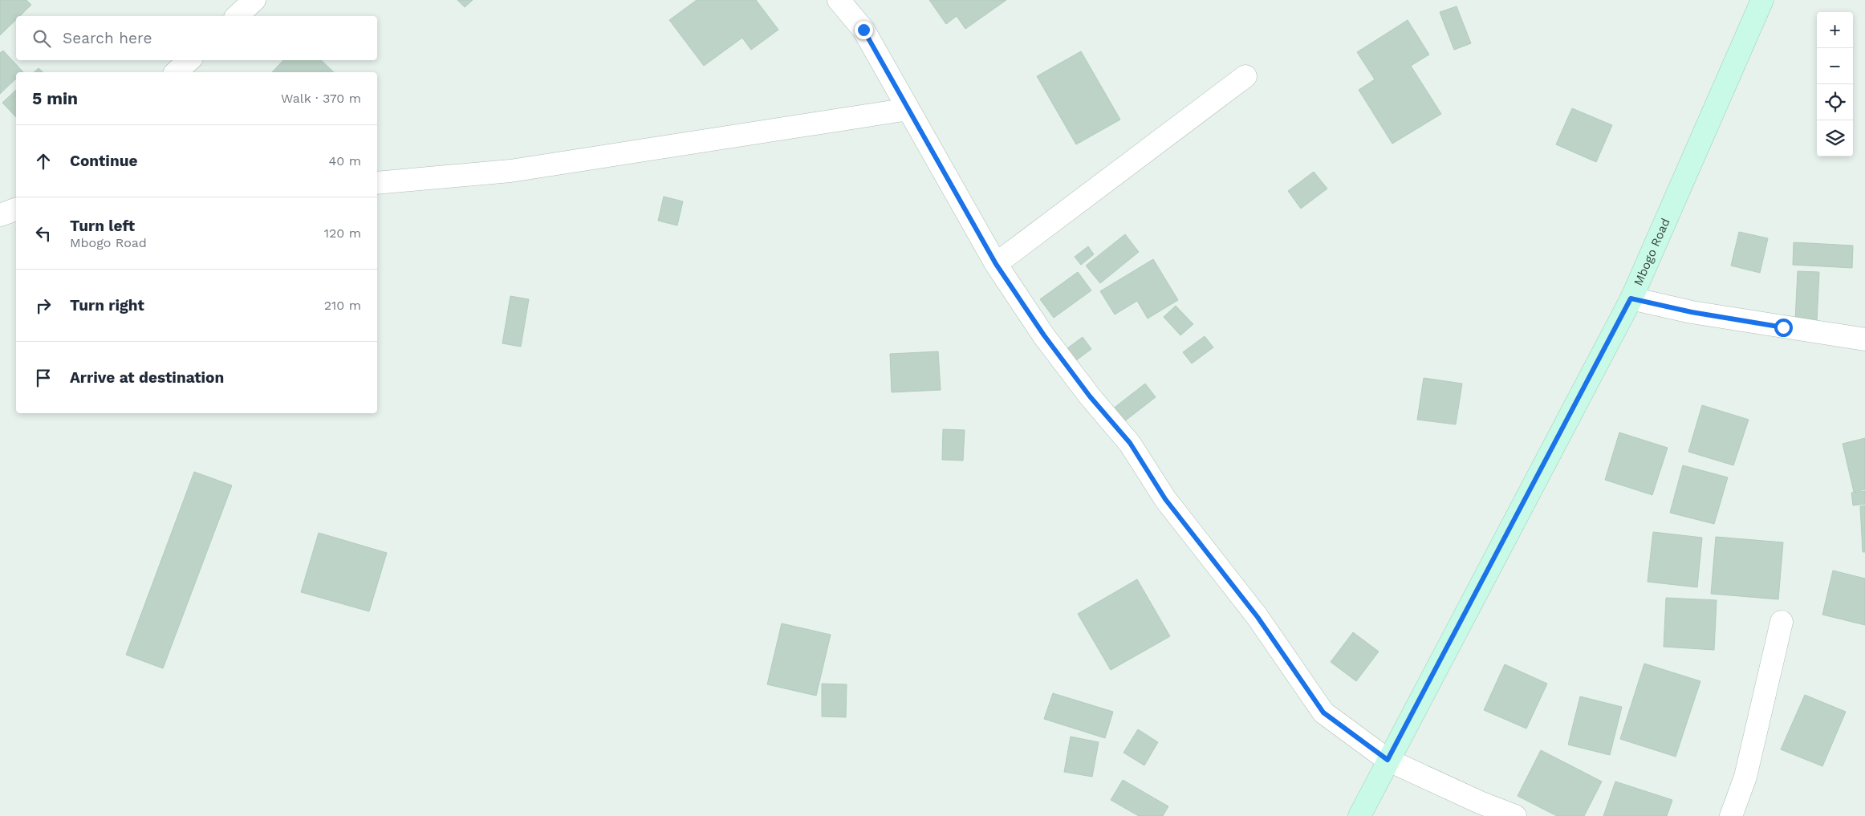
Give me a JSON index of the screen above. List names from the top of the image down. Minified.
{"streets":{"main road":["Mbogo Road"]},"page":{"map_buttons":["+","−"],"search":"Search here","heading":["5 min","Walk · 370 m"],"list":[["Continue","40 m"],["Turn left","Mbogo Road","120 m"],["Turn right","210 m"],"Arrive at destination"]}}
